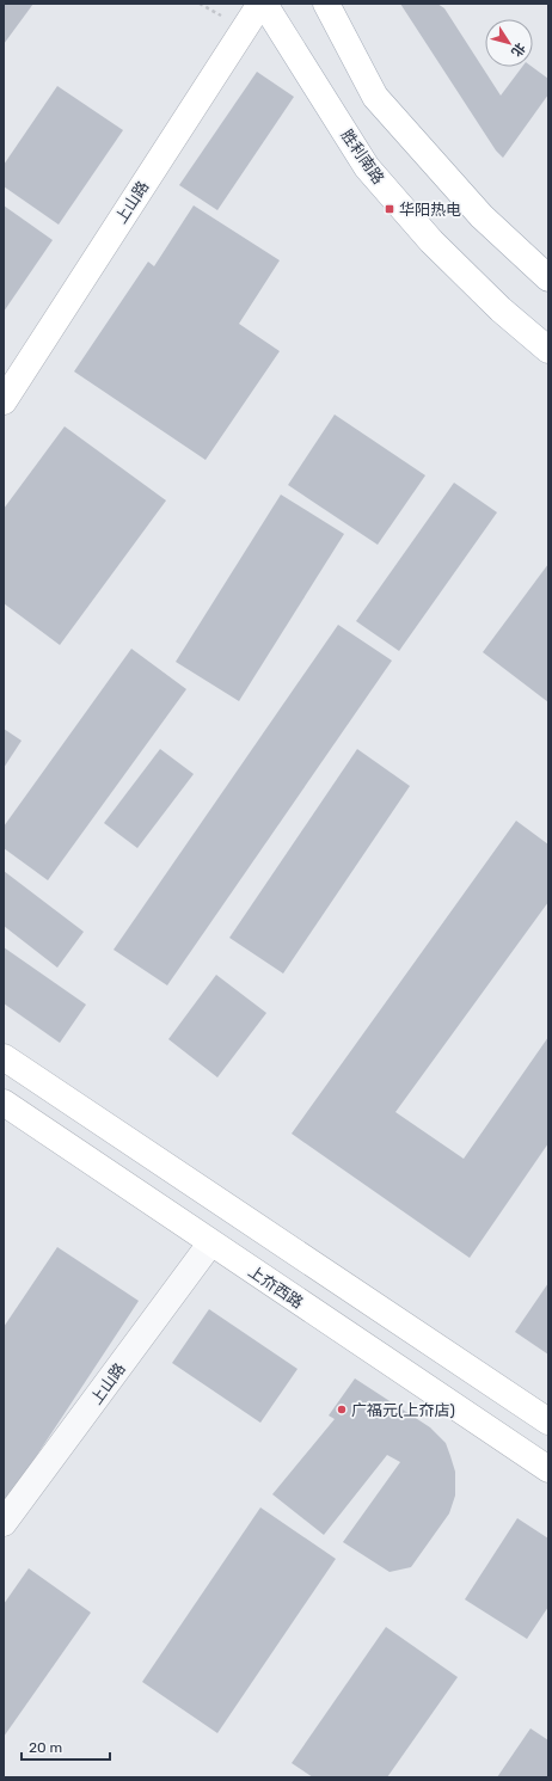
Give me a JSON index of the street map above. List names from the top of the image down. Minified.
{"streets":{"street":["胜利南路","上山路","上夼西路"]},"crossings":[["胜利南路","上山路"],["上山路","上夼西路"]],"places":{"transit":["华阳热电"],"other":["广福元(上夼店)"]},"scale_bar":"20 m","north":"bottom right"}
